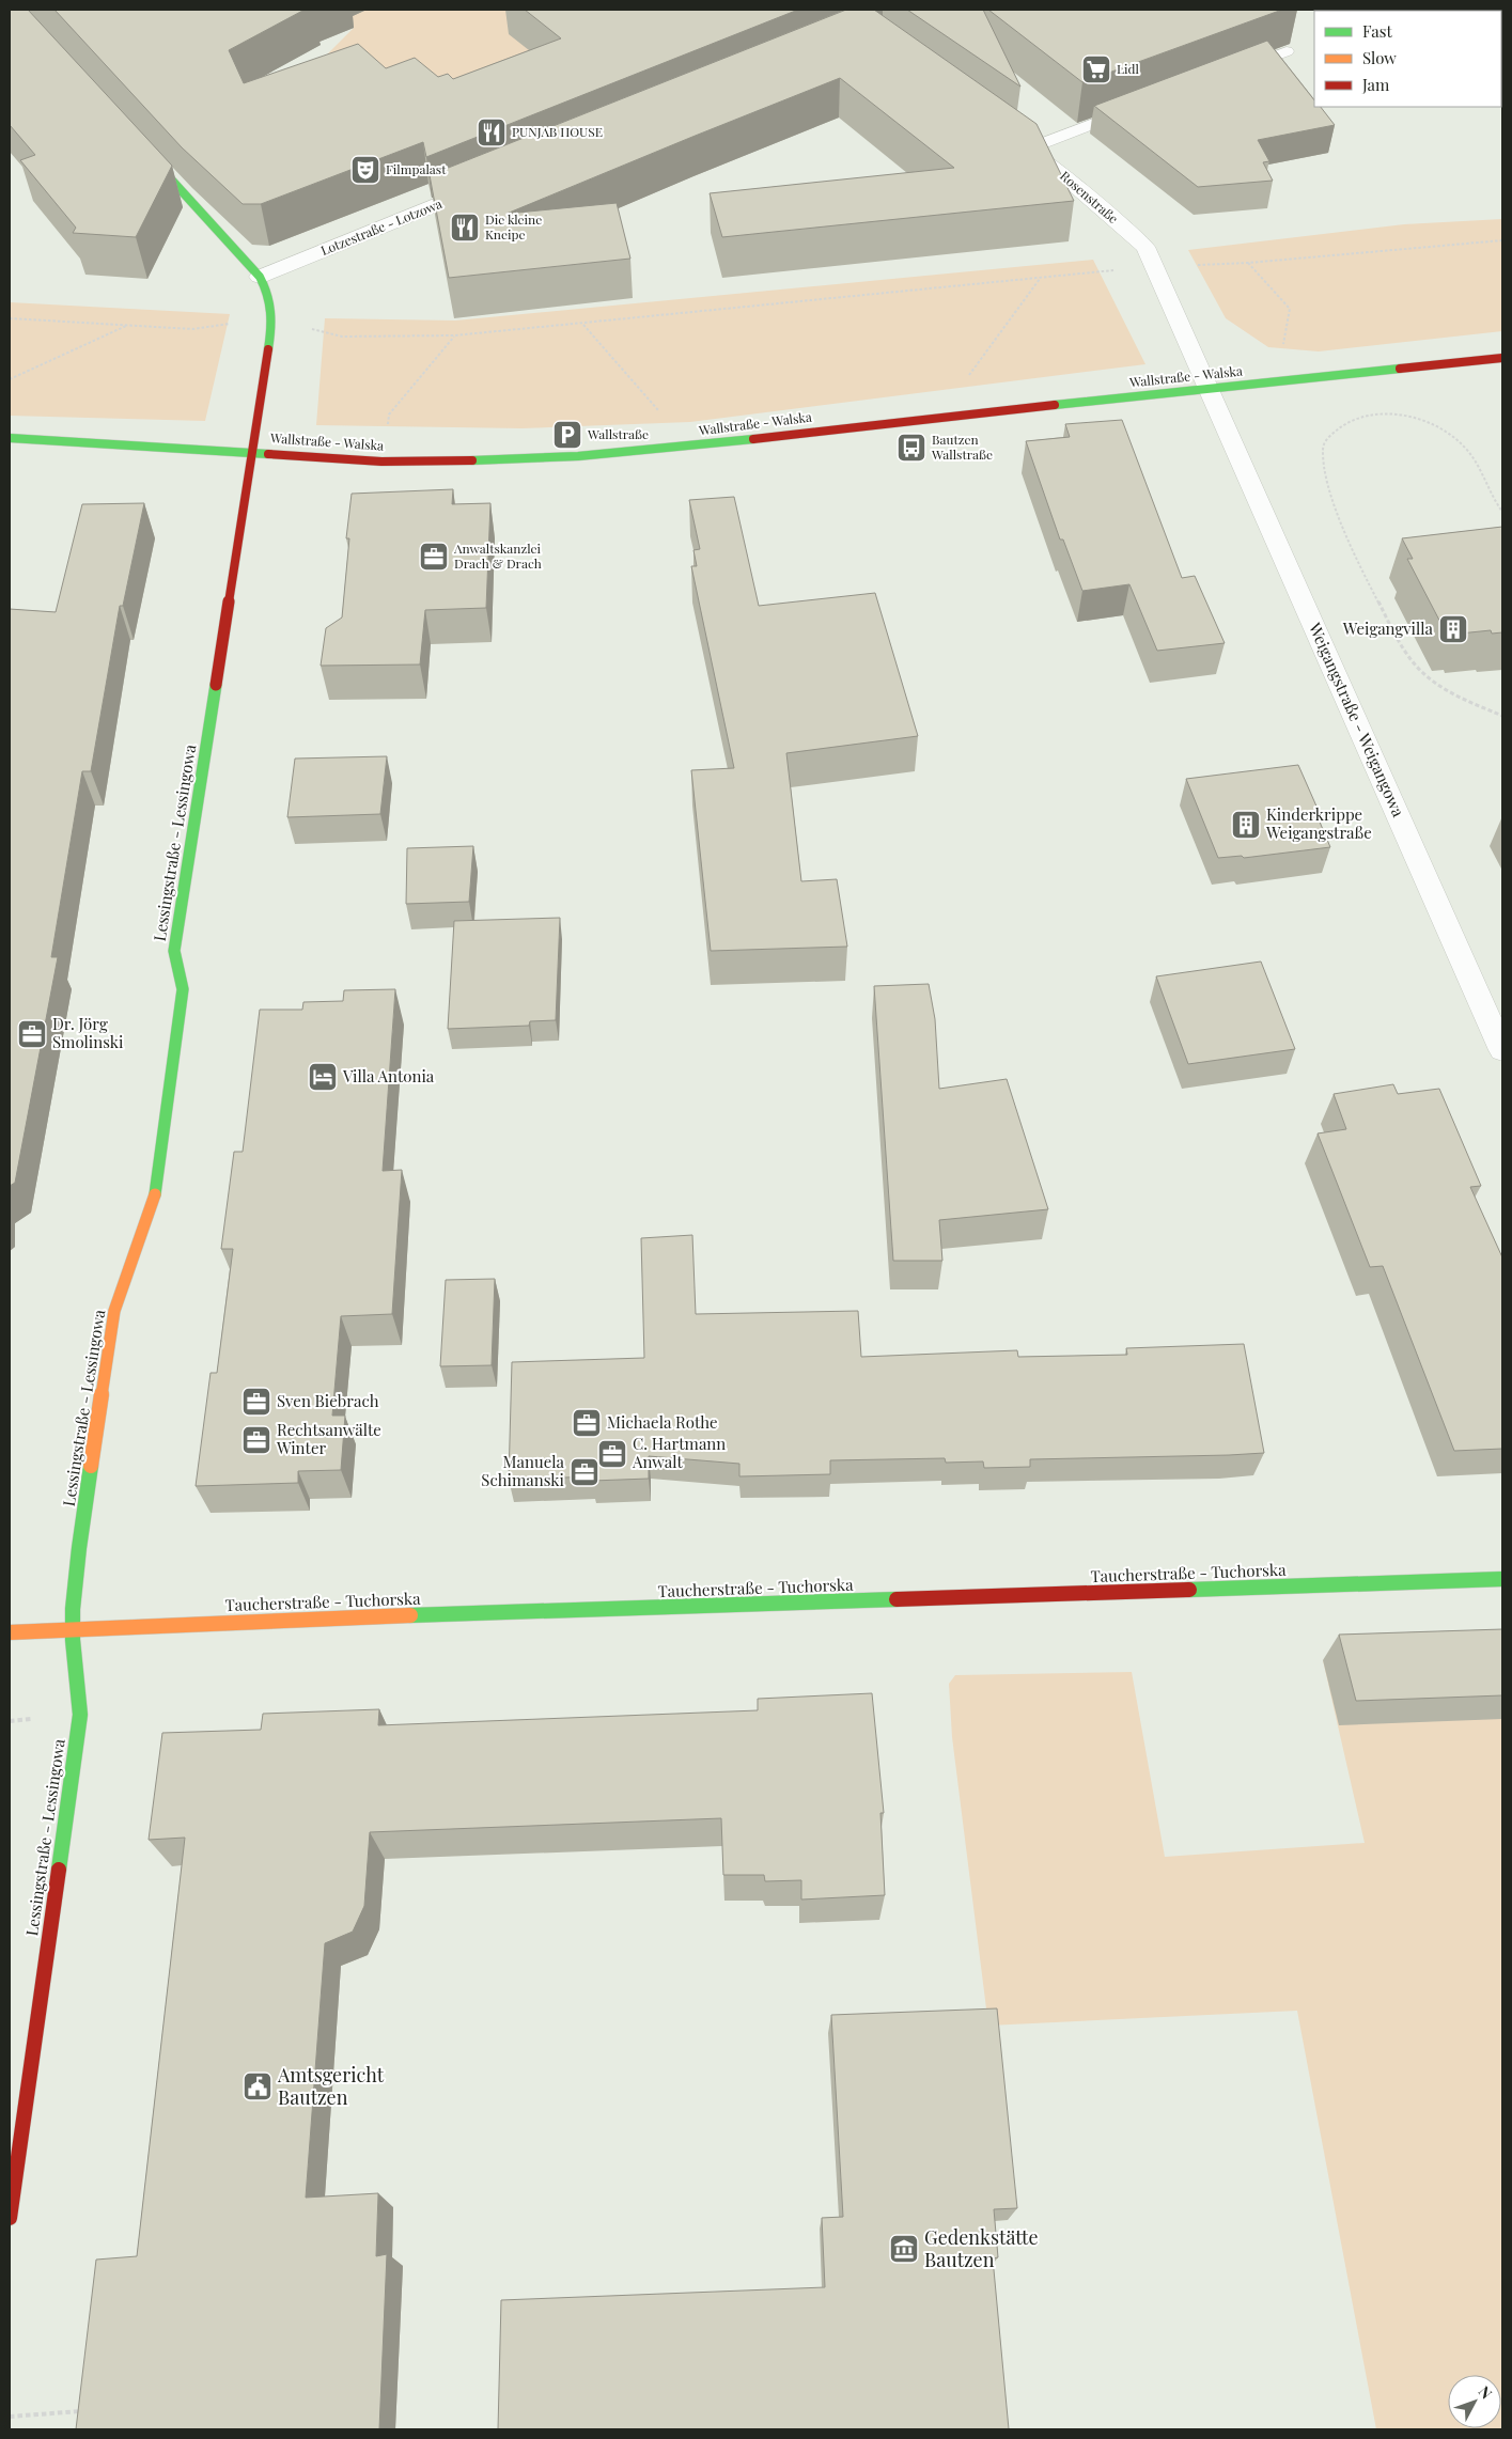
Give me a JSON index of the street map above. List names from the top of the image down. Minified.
{"streets":{"street":["Rosenstraße","Lotzestraße - Lotzowa","Wallstraße - Walska","Weigangstraße - Weigangowa","Lessingstraße - Lessingowa","Taucherstraße - Tuchorska"]},"crossings":[["Rosenstraße","Wallstraße - Walska"],["Rosenstraße","Weigangstraße - Weigangowa"],["Wallstraße - Walska","Weigangstraße - Weigangowa"],["Wallstraße - Walska","Lessingstraße - Lessingowa"],["Lessingstraße - Lessingowa","Taucherstraße - Tuchorska"]],"places":{"supermarket":["Lidl"],"restaurant":["PUNJAB HOUSE","Die kleine Kneipe"],"theatre":["Filmpalast"],"parking":["Wallstraße"],"bus stop":["Bautzen Wallstraße"],"office":["Anwaltskanzlei Drach & Drach","Dr. Jörg Smolinski","Sven Biebrach","Michaela Rothe","Rechtsanwälte Winter","C. Hartmann Anwalt","Manuela Schimanski"],"building":["Weigangvilla","Kinderkrippe Weigangstraße"],"hotel":["Villa Antonia"],"public building":["Amtsgericht Bautzen"],"museum":["Gedenkstätte Bautzen"]},"legend":["Fast","Slow","Jam"],"north":"top right"}
